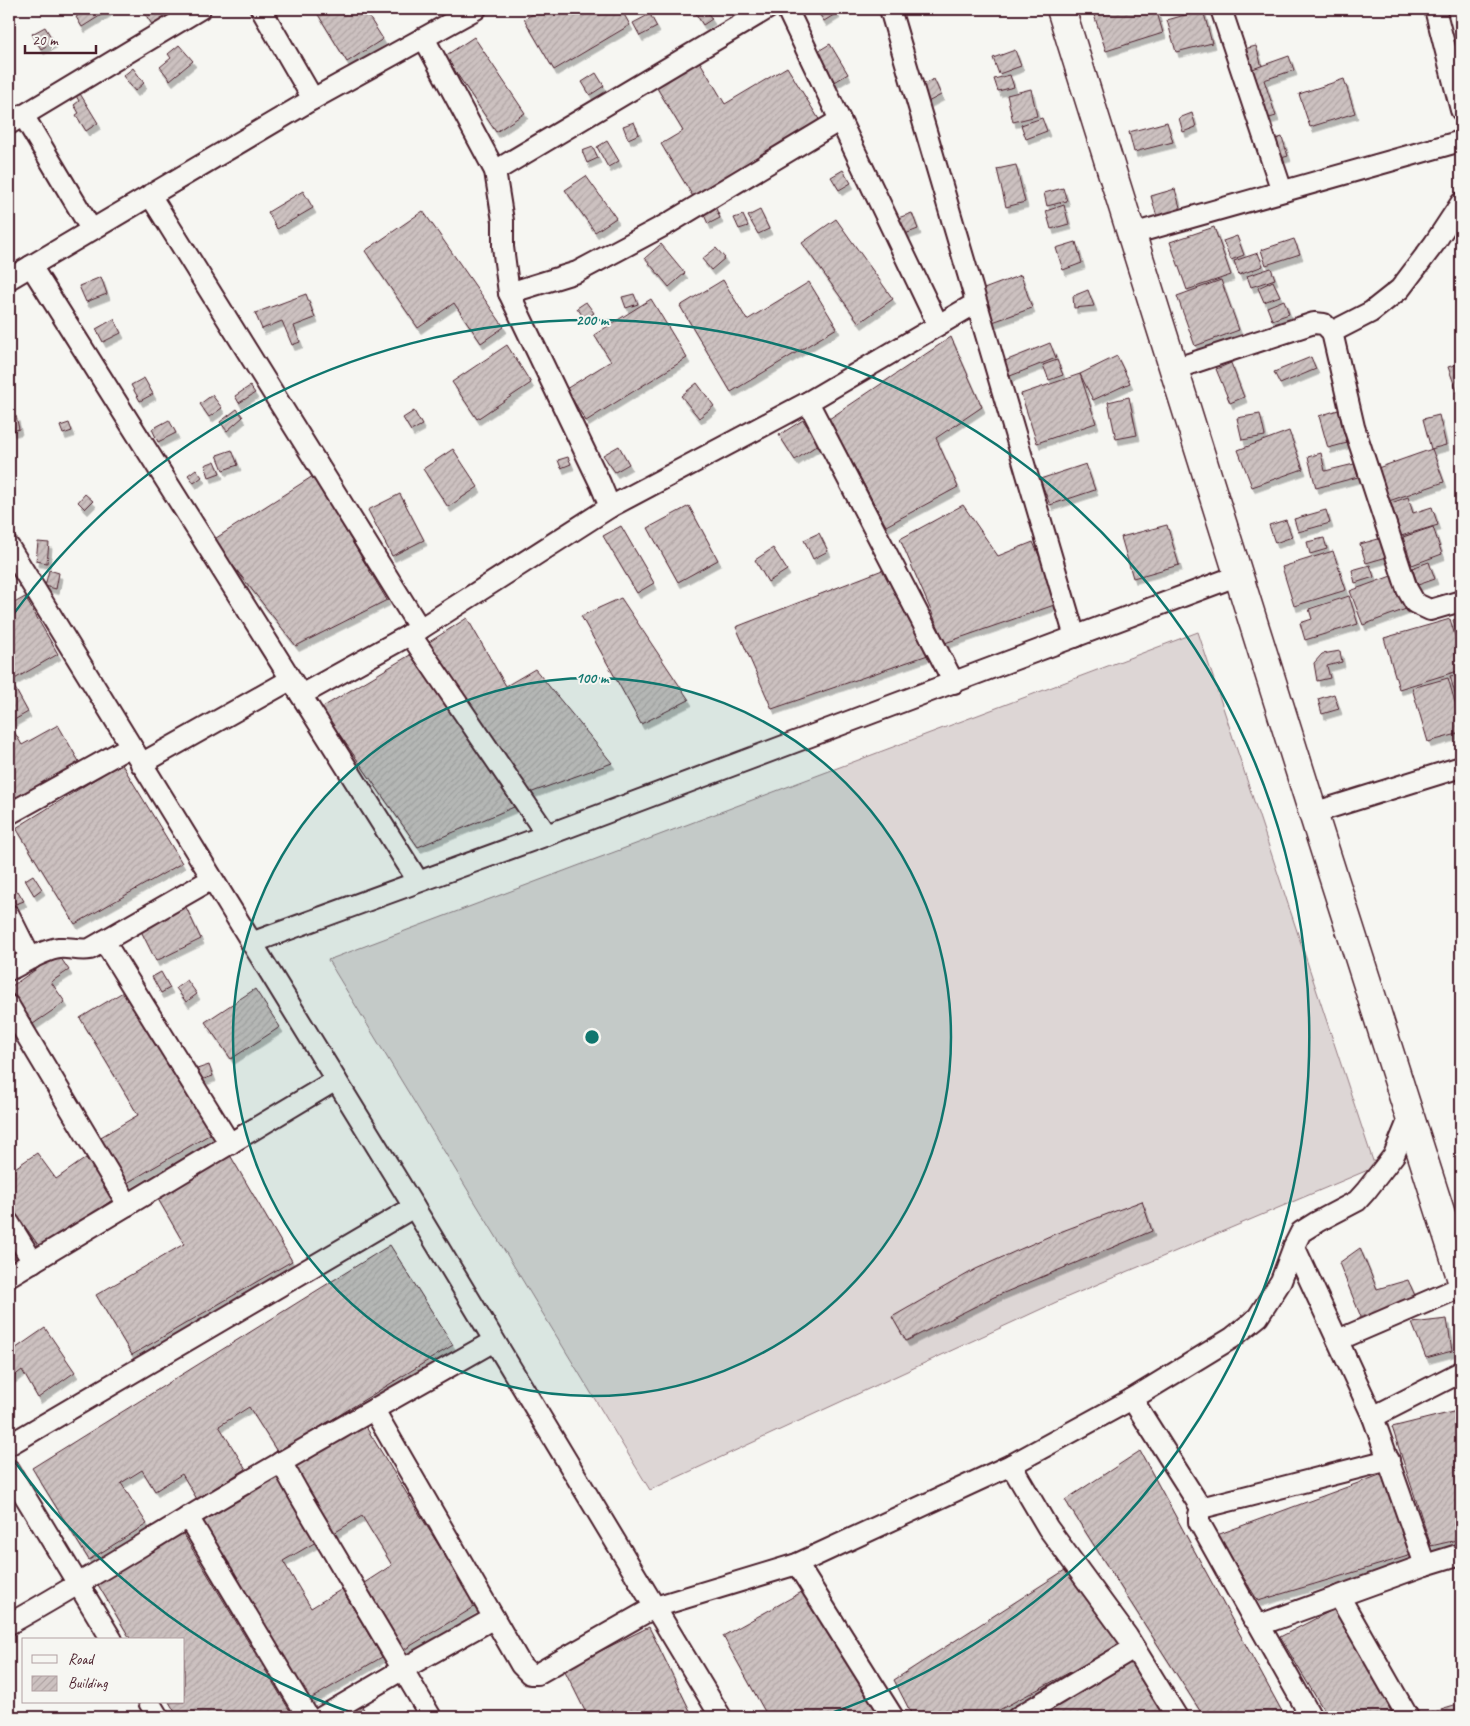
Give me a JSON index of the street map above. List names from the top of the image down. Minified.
{"legend":["Road","Building"],"scale_bar":"20 m","rings":["200 m","100 m"]}
